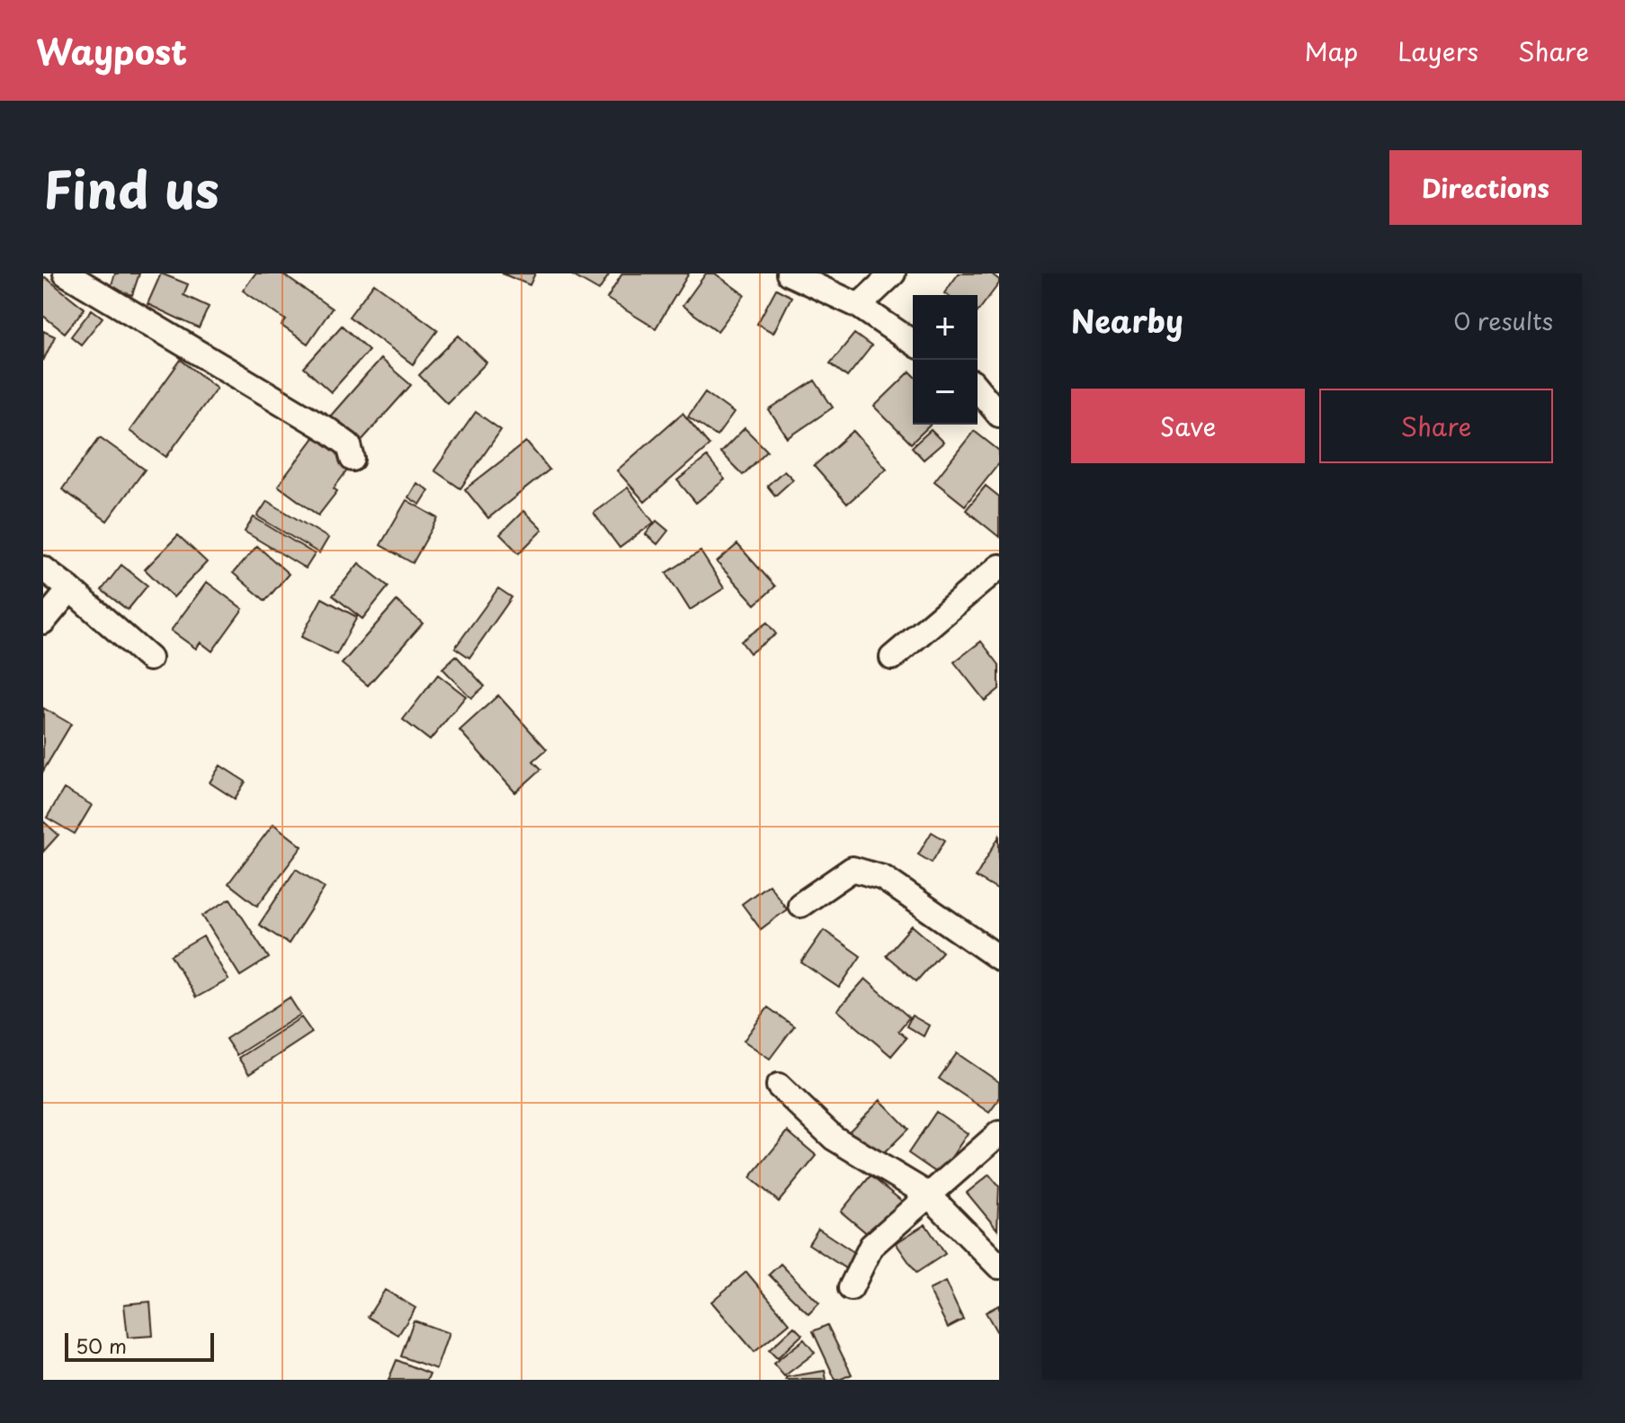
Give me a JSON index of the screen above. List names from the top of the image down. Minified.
{"scale_bar":"50 m","page":{"header":"Waypost","nav":["Map","Layers","Share"],"title":"Find us","buttons":["Directions",["Save","Share"]],"heading":["Nearby","0 results"],"map_buttons":["+","−"],"scale":"50 m"}}
